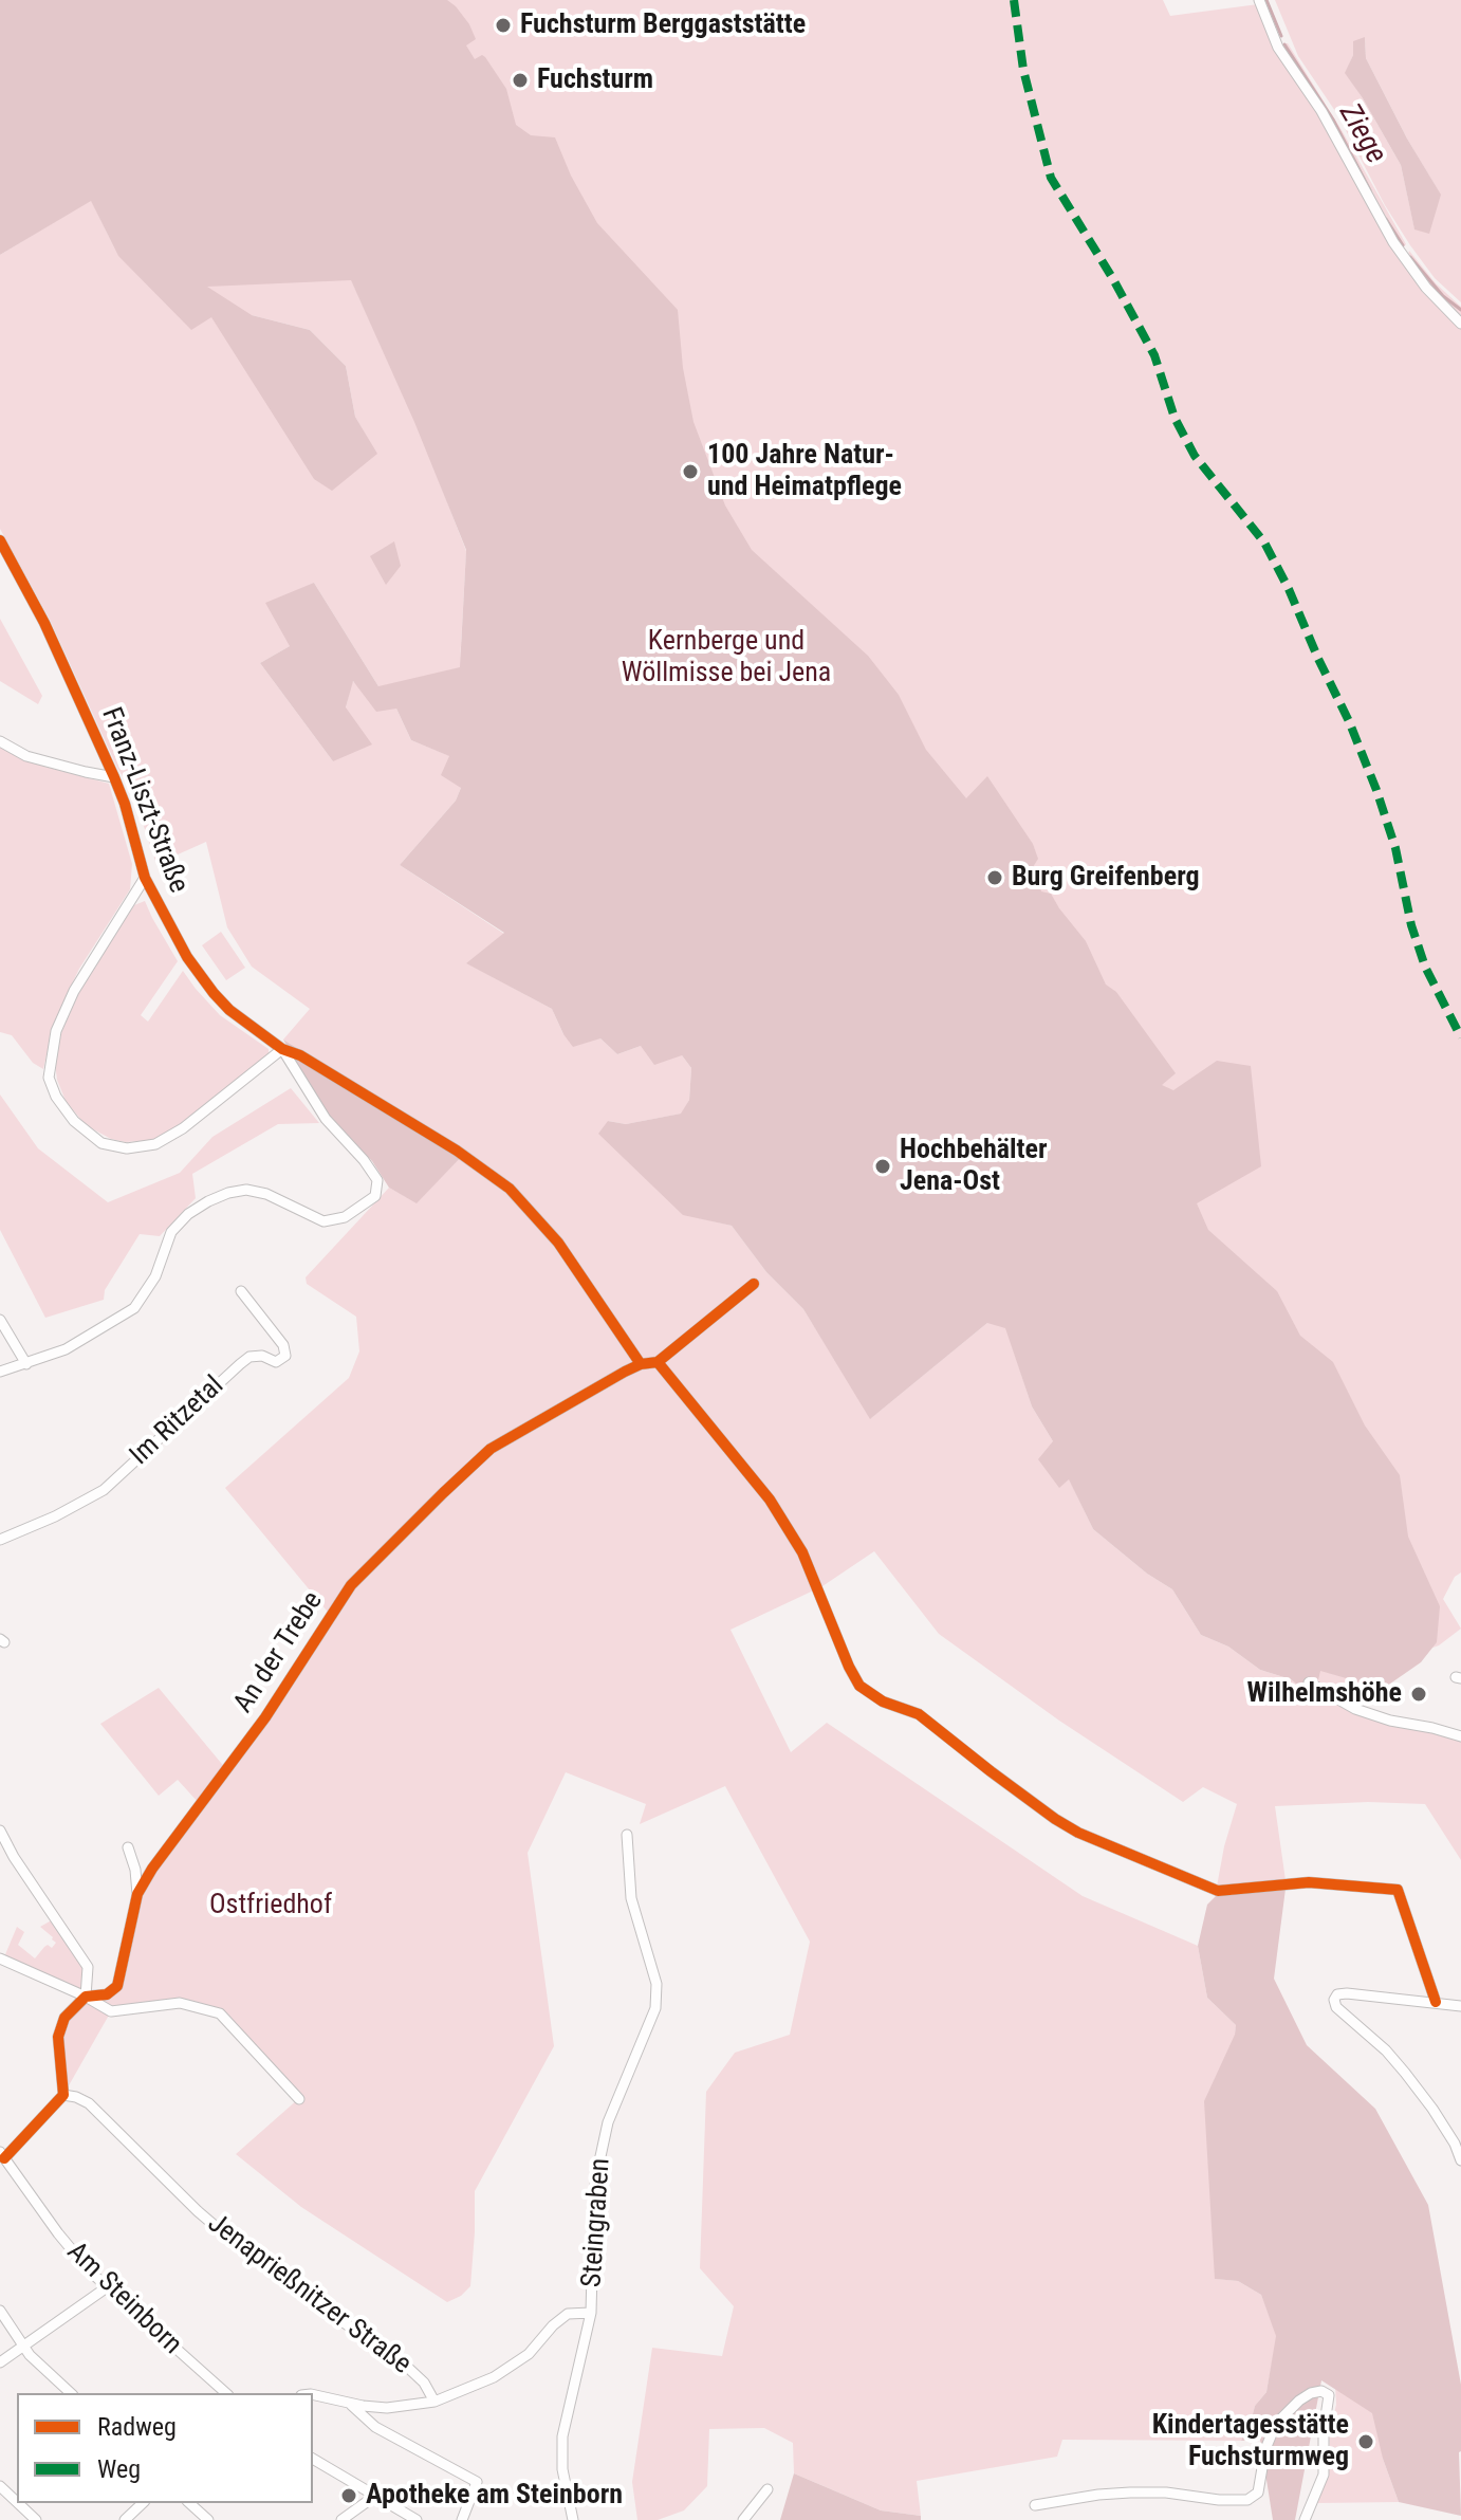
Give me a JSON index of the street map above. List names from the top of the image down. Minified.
{"streets":{"street":["Franz-Liszt-Straße","Im Ritzetal","An der Trebe","Steingraben","Jenaprießnitzer Straße","Am Steinborn"]},"crossings":[["An der Trebe","Jenaprießnitzer Straße"]],"water":["Ziege"],"parks":["Kernberge und Wöllmisse bei Jena","Ostfriedhof"],"places":["Fuchsturm Berggaststätte","Fuchsturm","100 Jahre Natur- und Heimatpflege","Burg Greifenberg","Hochbehälter Jena-Ost","Wilhelmshöhe","Kindertagesstätte Fuchsturmweg","Apotheke am Steinborn"],"legend":["Radweg","Weg"]}
